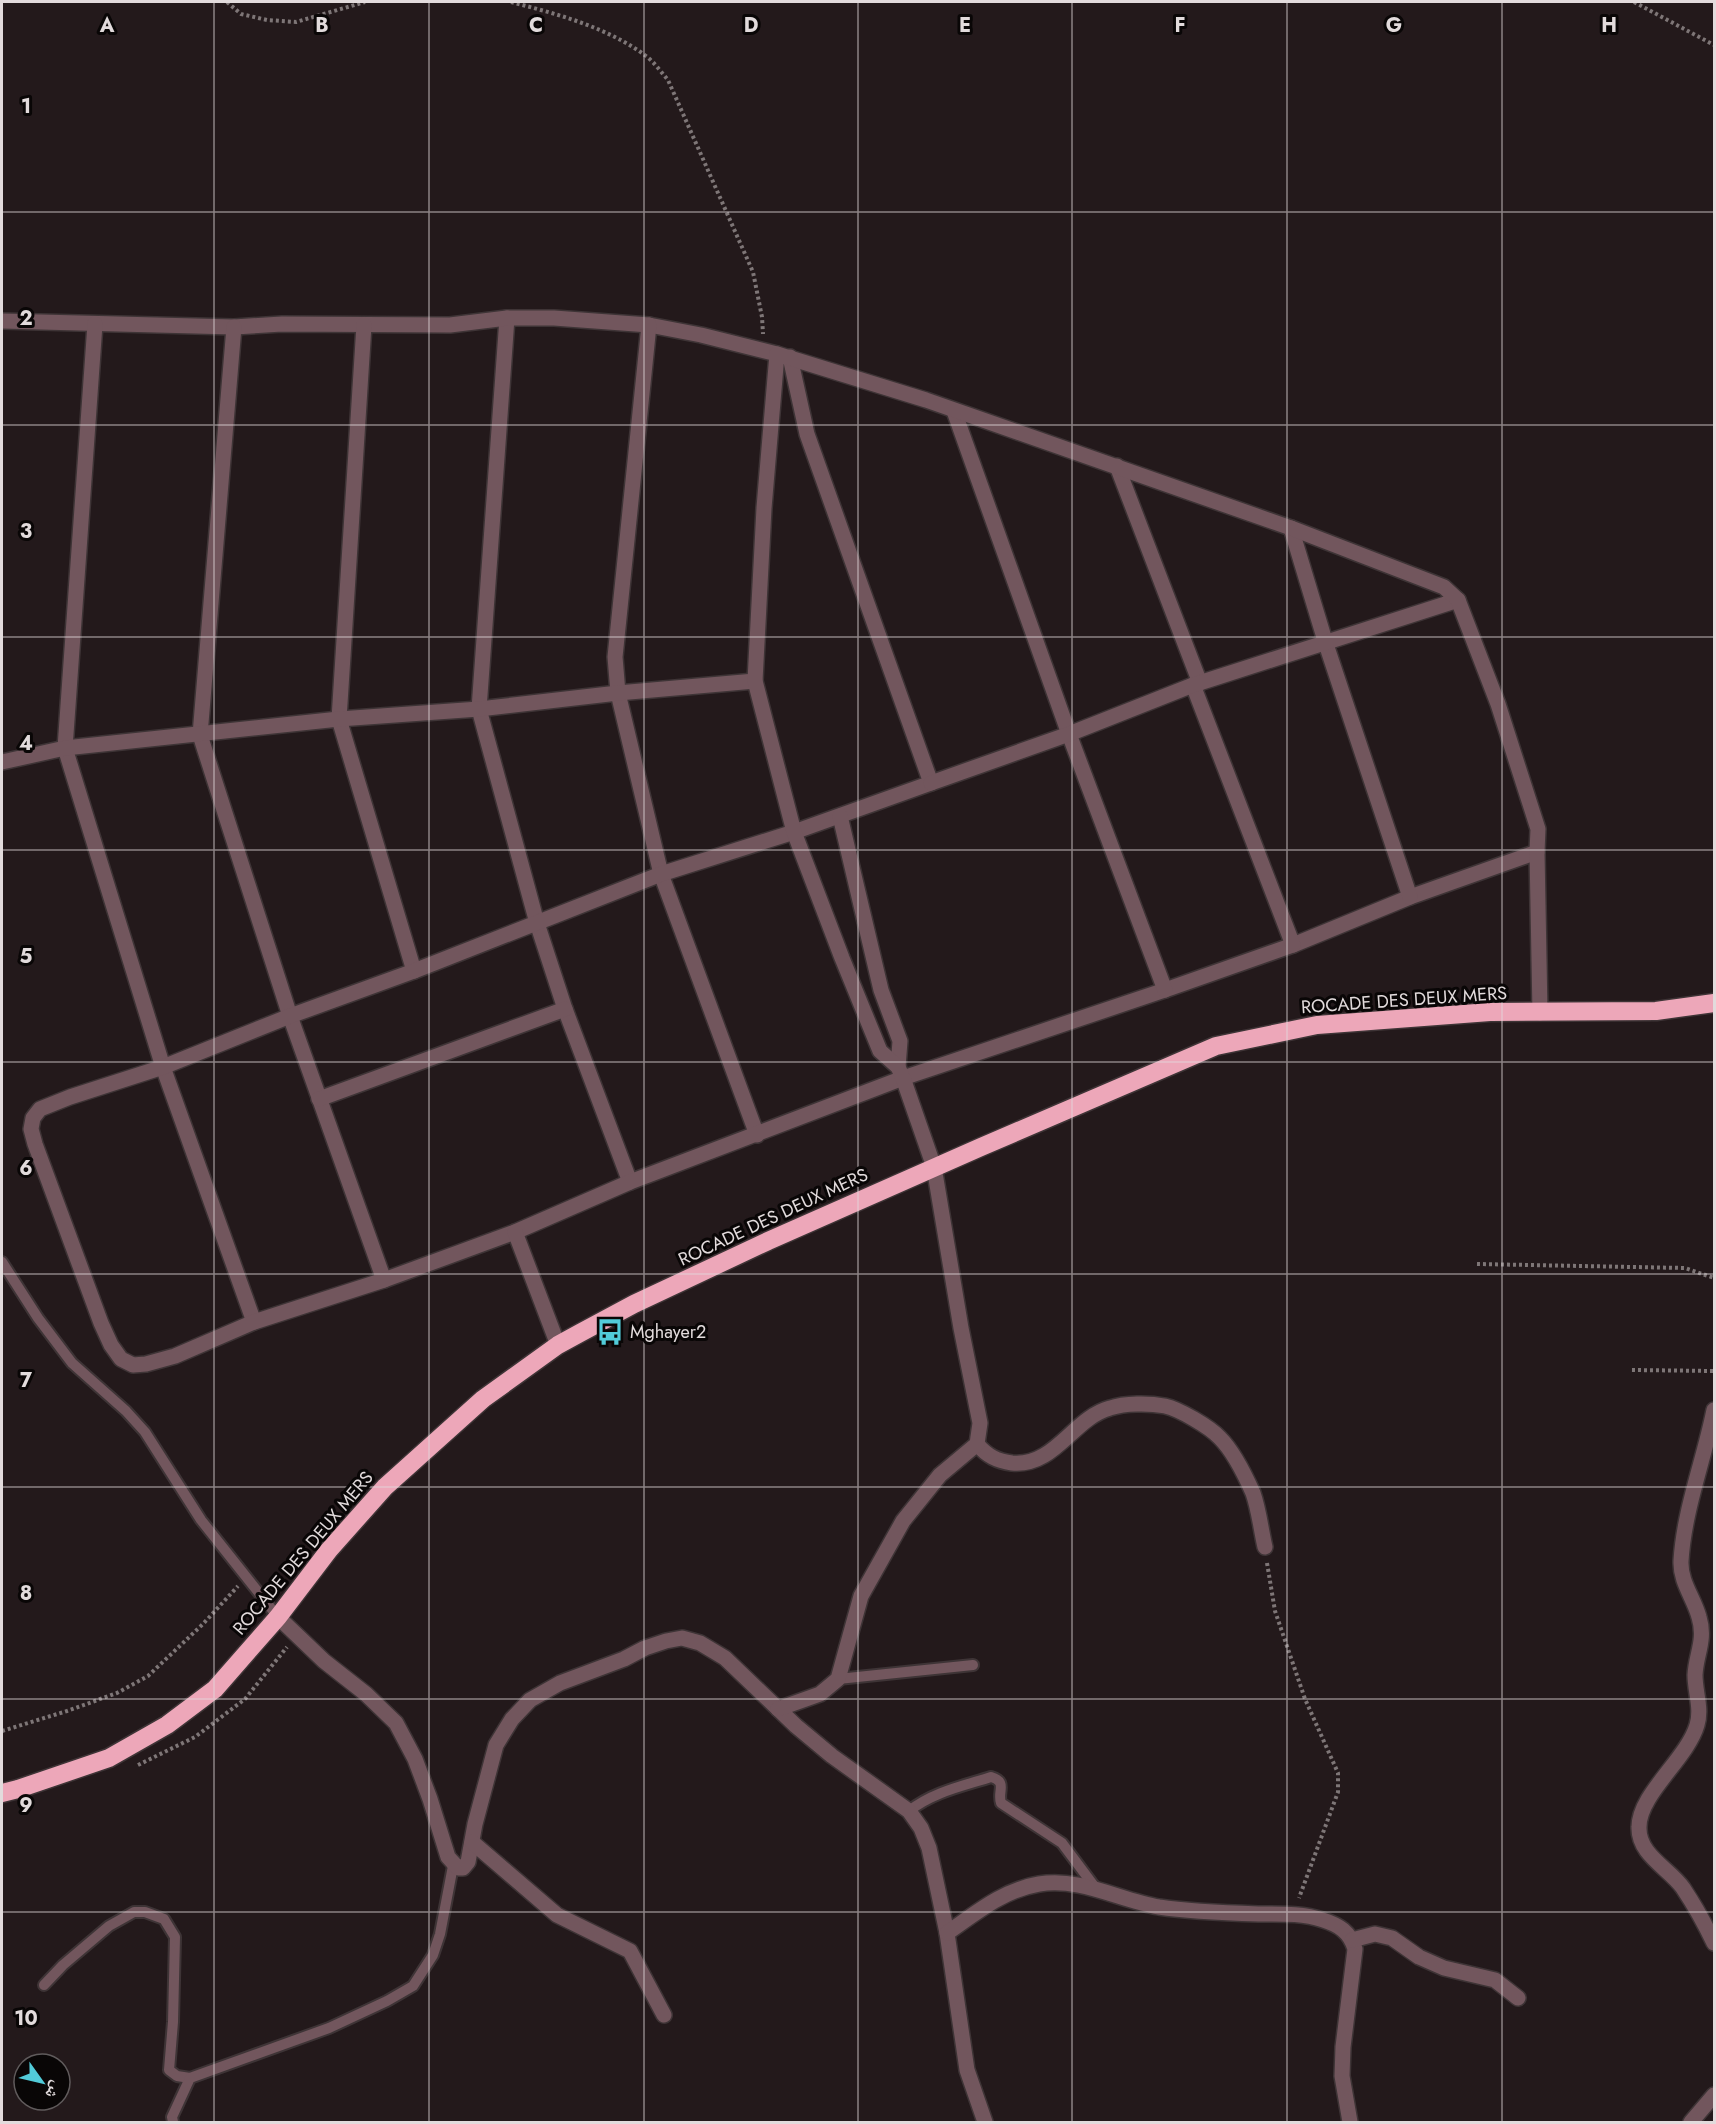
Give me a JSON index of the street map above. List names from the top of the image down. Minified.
{"streets":{"highway":["ROCADE DES DEUX MERS"]},"places":{"bus stop":["Mghayer2"]},"north":"bottom right","grid":{"columns":["A","B","C","D","E","F","G","H"],"rows":["1","2","3","4","5","6","7","8","9","10"]}}
